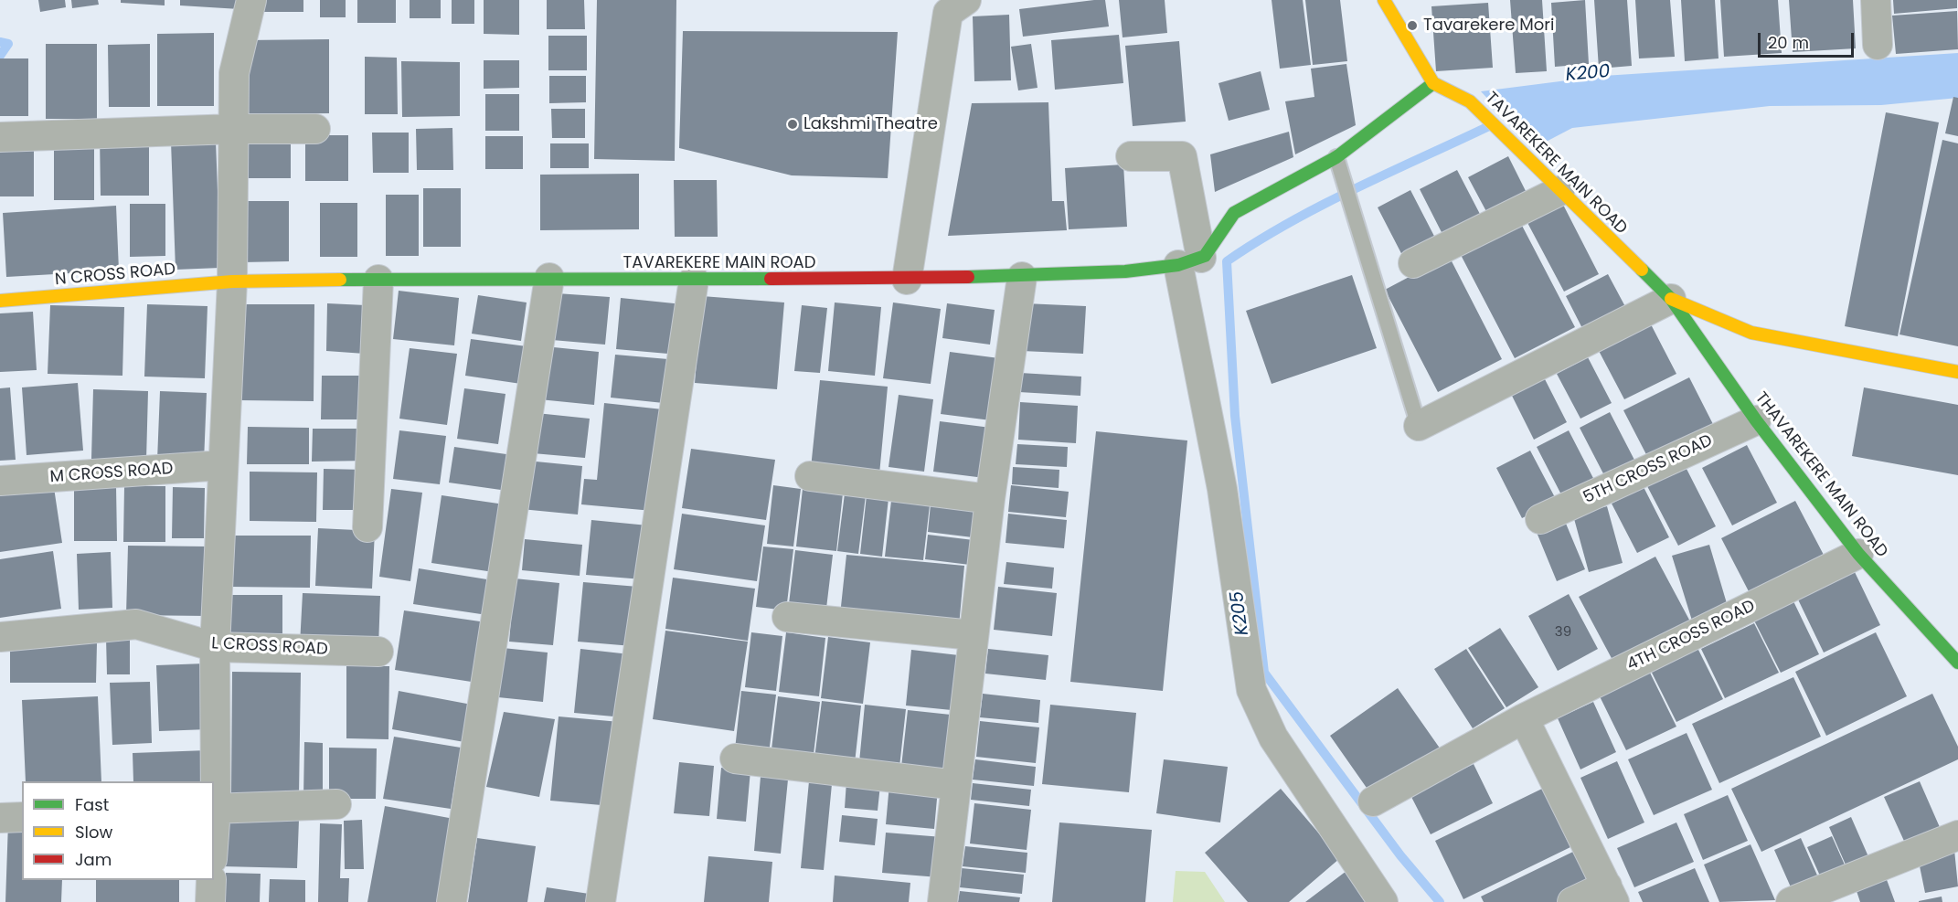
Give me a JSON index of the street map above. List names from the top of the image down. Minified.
{"streets":{"street":["TAVAREKERE MAIN ROAD","N CROSS ROAD","5TH CROSS ROAD","M CROSS ROAD","THAVAREKERE MAIN ROAD","4TH CROSS ROAD","L CROSS ROAD"]},"crossings":[["TAVAREKERE MAIN ROAD","N CROSS ROAD"],["TAVAREKERE MAIN ROAD","THAVAREKERE MAIN ROAD"],["5TH CROSS ROAD","THAVAREKERE MAIN ROAD"],["THAVAREKERE MAIN ROAD","4TH CROSS ROAD"]],"water":["K200","K205"],"places":["Tavarekere Mori","Lakshmi Theatre"],"house_numbers":["39"],"legend":["Fast","Slow","Jam"],"scale_bar":"20 m"}
